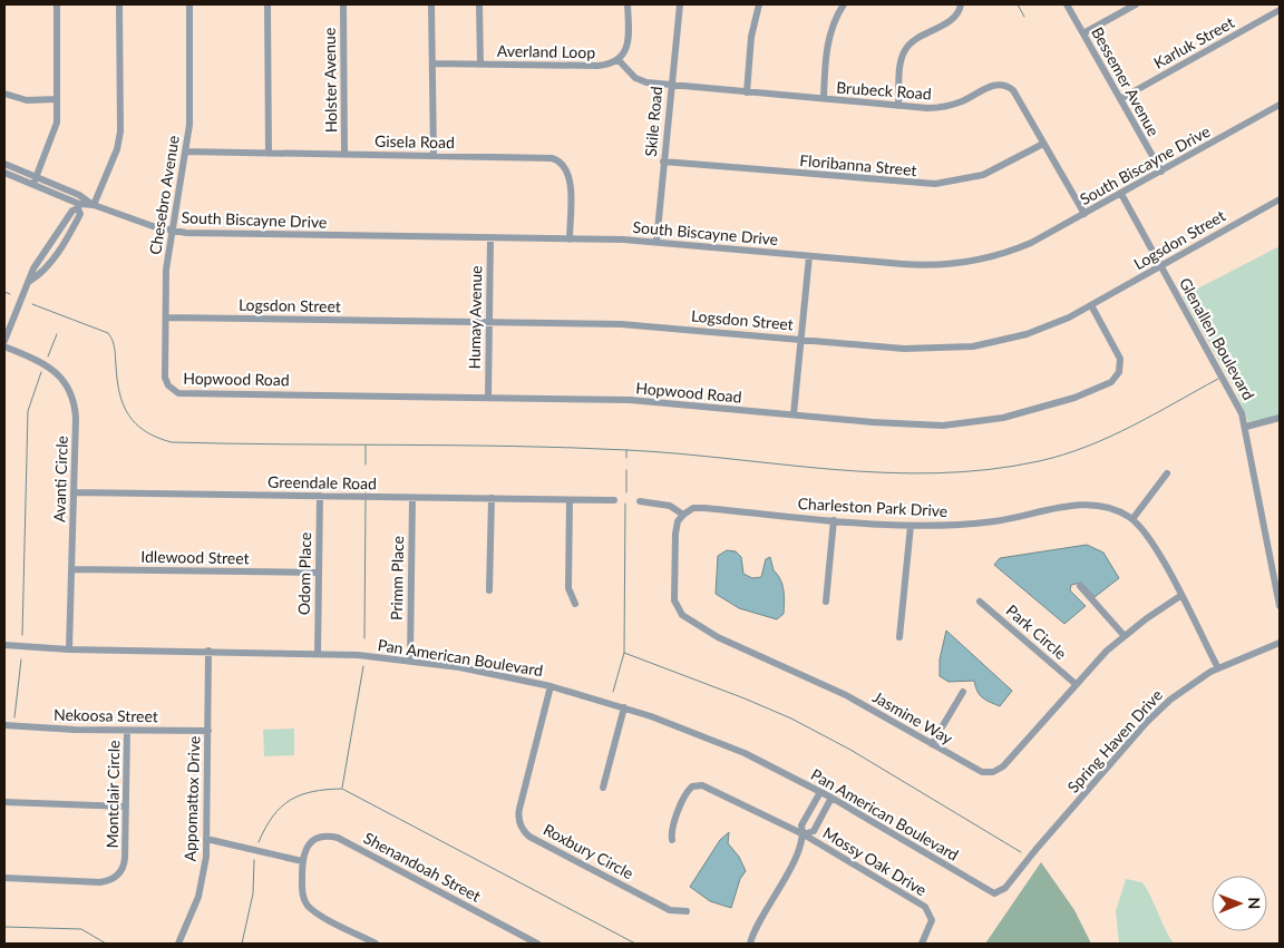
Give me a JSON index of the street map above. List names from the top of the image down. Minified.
{"streets":{"street":["Karluk Street","Averland Loop","Holster Avenue","Bessemer Avenue","Brubeck Road","Skile Road","Gisela Road","Floribanna Street","South Biscayne Drive","Chesebro Avenue","Logsdon Street","Humay Avenue","Glenallen Boulevard","Hopwood Road","Avanti Circle","Greendale Road","Charleston Park Drive","Idlewood Street","Odom Place","Primm Place","Park Circle","Pan American Boulevard","Nekoosa Street","Jasmine Way","Spring Haven Drive","Montclair Circle","Appomattox Drive","Roxbury Circle","Mossy Oak Drive","Shenandoah Street"]},"crossings":[["Karluk Street","Bessemer Avenue"],["Averland Loop","Brubeck Road"],["Holster Avenue","Gisela Road"],["Bessemer Avenue","South Biscayne Drive"],["Brubeck Road","Skile Road"],["Brubeck Road","Floribanna Street"],["Brubeck Road","South Biscayne Drive"],["Skile Road","Floribanna Street"],["Skile Road","South Biscayne Drive"],["Gisela Road","South Biscayne Drive"],["Gisela Road","Chesebro Avenue"],["South Biscayne Drive","Chesebro Avenue"],["South Biscayne Drive","Humay Avenue"],["South Biscayne Drive","Glenallen Boulevard"],["Chesebro Avenue","Logsdon Street"],["Chesebro Avenue","Hopwood Road"],["Logsdon Street","Humay Avenue"],["Logsdon Street","Glenallen Boulevard"],["Logsdon Street","Hopwood Road"],["Humay Avenue","Hopwood Road"],["Avanti Circle","Greendale Road"],["Avanti Circle","Idlewood Street"],["Avanti Circle","Pan American Boulevard"],["Greendale Road","Odom Place"],["Greendale Road","Primm Place"],["Charleston Park Drive","Jasmine Way"],["Charleston Park Drive","Spring Haven Drive"],["Idlewood Street","Odom Place"],["Odom Place","Pan American Boulevard"],["Primm Place","Pan American Boulevard"],["Park Circle","Jasmine Way"],["Pan American Boulevard","Spring Haven Drive"],["Pan American Boulevard","Appomattox Drive"],["Pan American Boulevard","Roxbury Circle"],["Nekoosa Street","Montclair Circle"],["Nekoosa Street","Appomattox Drive"]],"north":"right"}
